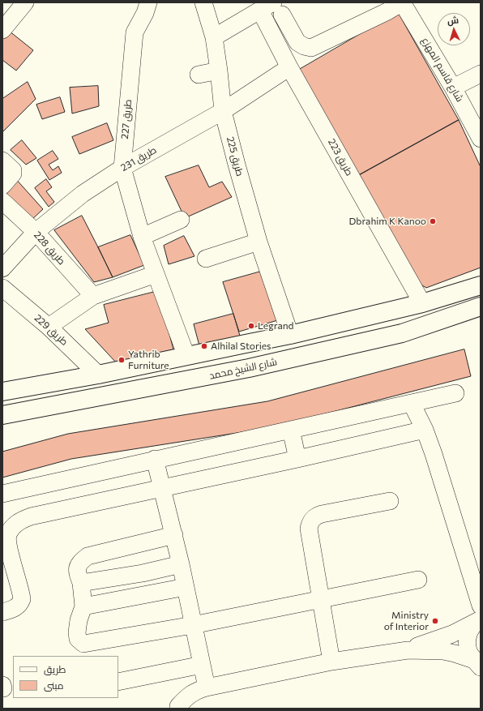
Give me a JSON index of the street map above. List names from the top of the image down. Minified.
{"streets":{"main road":["شارع الشيخ محمد"],"street":["شارع قاسم المهزع","طريق 227","طريق 225","طريق 223","طريق 231","طريق 228","طريق 229"]},"crossings":[["طريق 227","طريق 231"],["طريق 225","طريق 231"],["طريق 223","طريق 231"],["طريق 231","طريق 228"]],"places":["Dbrahim K Kanoo","Legrand","Alhilal Stories","Yathrib Furniture","Ministry of Interior"],"legend":["طريق","مبنى"],"north":"top"}
